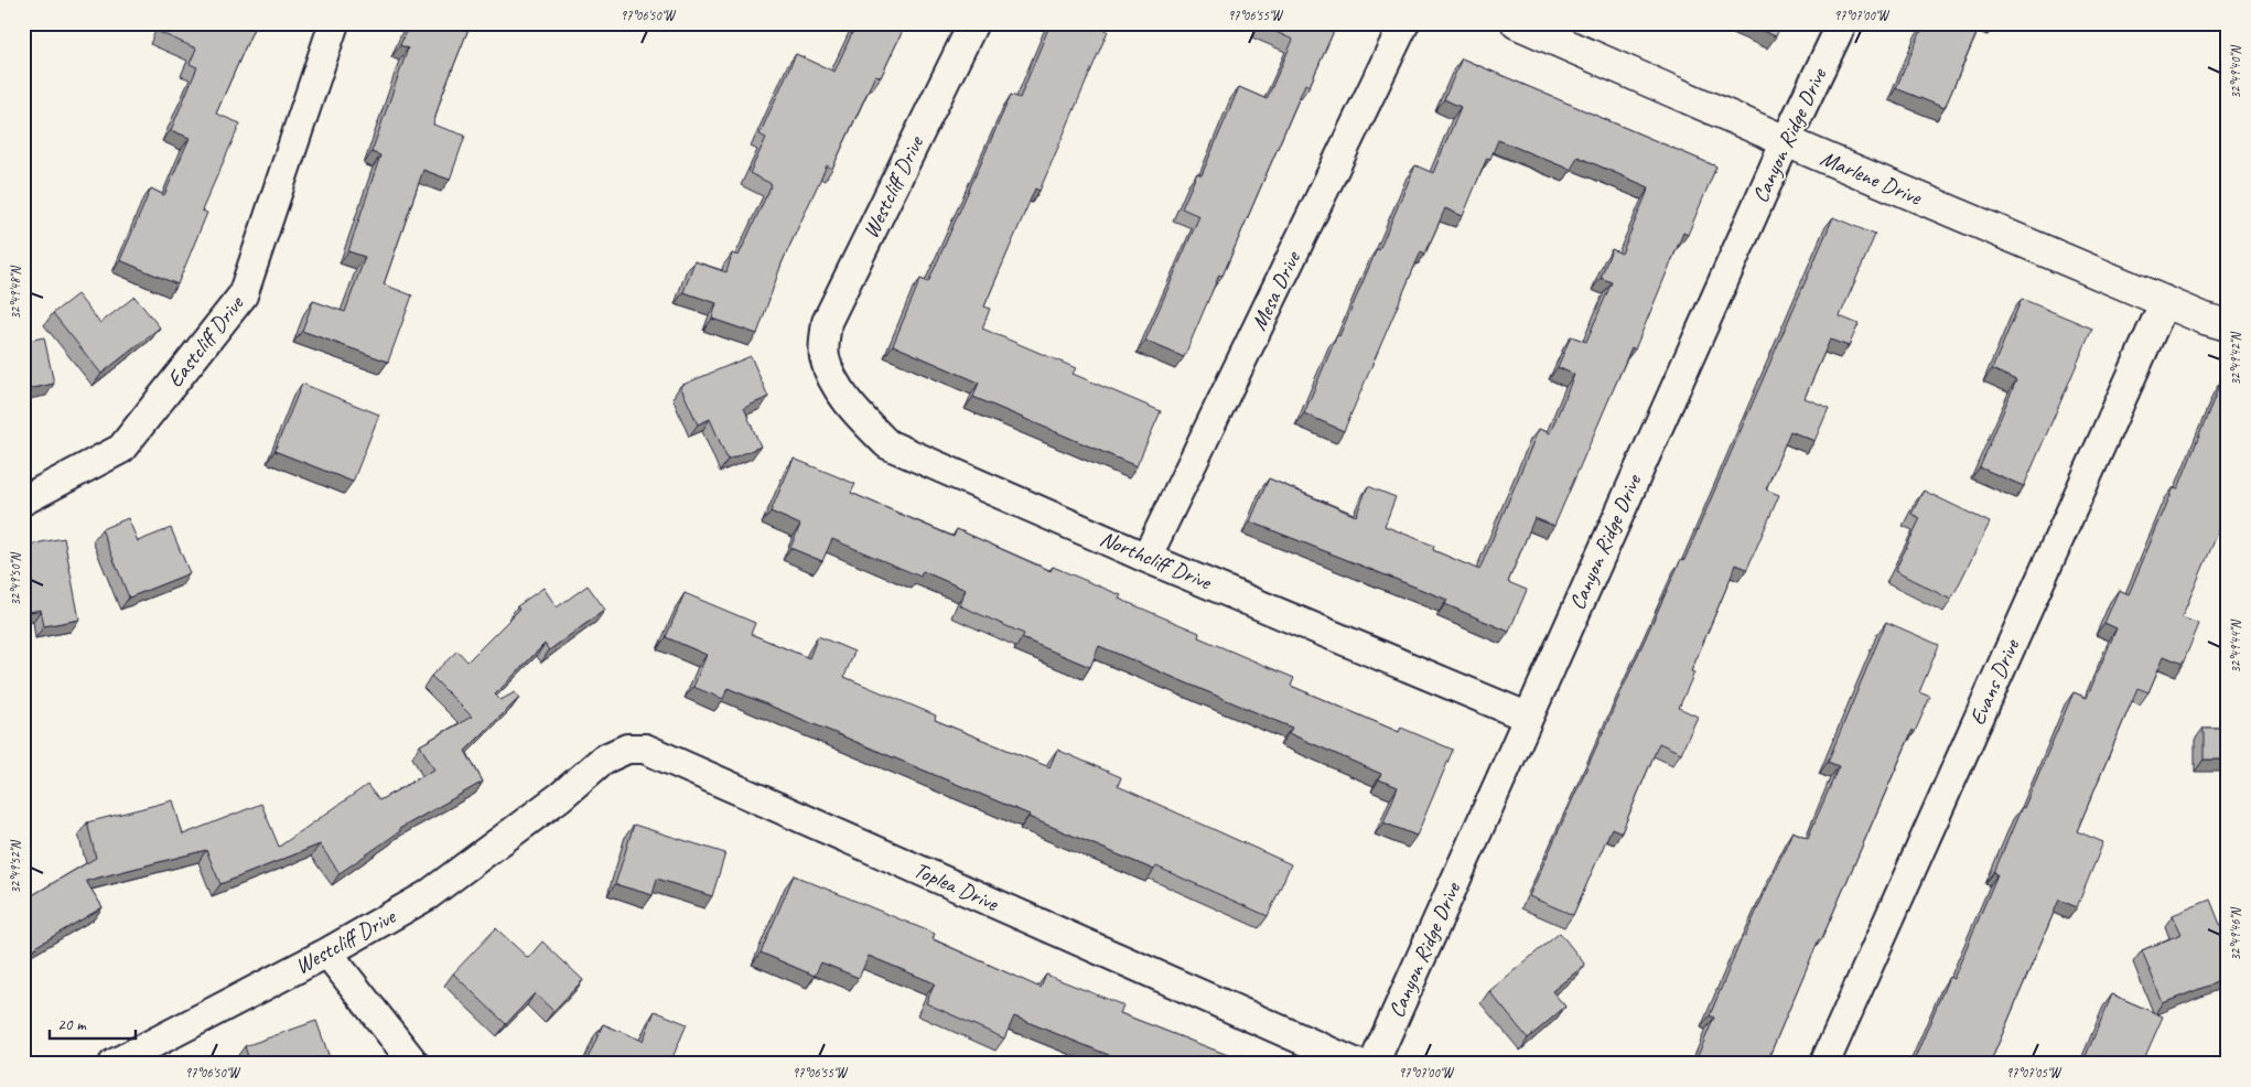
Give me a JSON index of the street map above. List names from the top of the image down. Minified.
{"streets":{"street":["Canyon Ridge Drive","Marlene Drive","Westcliff Drive","Mesa Drive","Eastcliff Drive","Northcliff Drive","Evans Drive","Toplea Drive"]},"crossings":[["Canyon Ridge Drive","Marlene Drive"],["Canyon Ridge Drive","Northcliff Drive"],["Marlene Drive","Evans Drive"],["Westcliff Drive","Northcliff Drive"],["Westcliff Drive","Toplea Drive"],["Mesa Drive","Northcliff Drive"]],"scale_bar":"20 m","coordinates":["97°06'50\"W","97°06'55\"W","97°07'00\"W","32°49'40\"N","32°49'48\"N","32°49'42\"N","32°49'50\"N","32°49'44\"N","32°49'52\"N","32°49'46\"N","97°07'05\"W"]}
